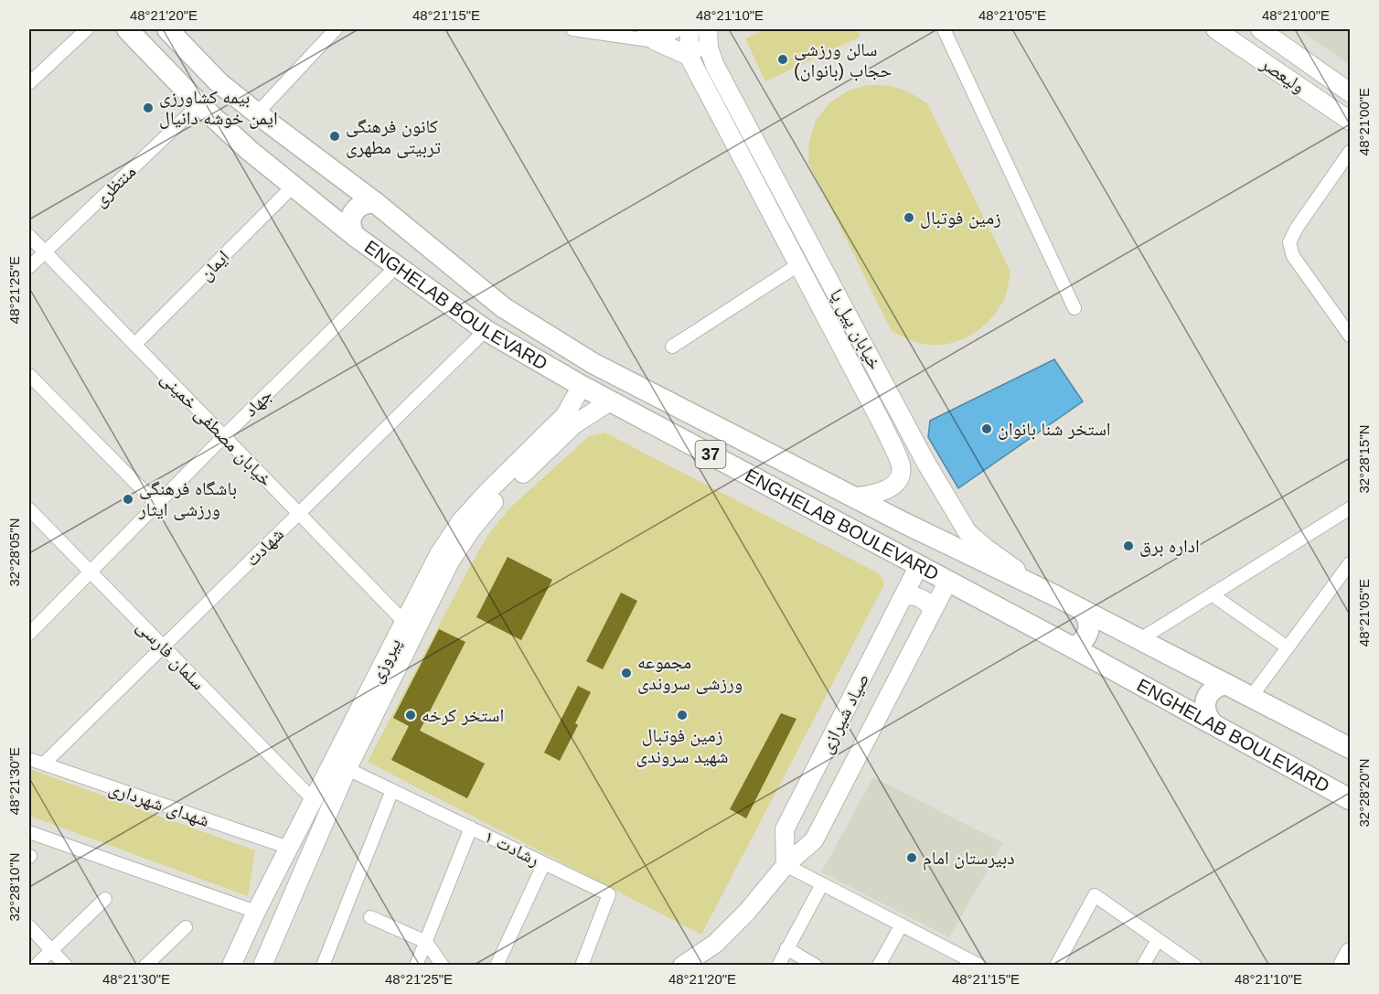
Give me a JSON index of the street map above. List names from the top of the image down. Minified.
{"streets":{"main road":["ولیعصر","ENGHELAB BOULEVARD","خیابان پیل پا","37","پیروزی","صیاد شیرازی"],"street":["منتظری","ایمان","جهاد","خیابان مصطفی خمینی","شهادت","سلمان فارسی","شهدای شهرداری","رشادت ۱"]},"crossings":[["منتظری","ENGHELAB BOULEVARD"],["منتظری","خیابان مصطفی خمینی"],["ایمان","ENGHELAB BOULEVARD"],["ایمان","خیابان مصطفی خمینی"],["ENGHELAB BOULEVARD","خیابان پیل پا"],["ENGHELAB BOULEVARD","جهاد"],["ENGHELAB BOULEVARD","شهادت"],["ENGHELAB BOULEVARD","پیروزی"],["ENGHELAB BOULEVARD","صیاد شیرازی"],["جهاد","خیابان مصطفی خمینی"],["جهاد","سلمان فارسی"],["خیابان مصطفی خمینی","شهادت"],["خیابان مصطفی خمینی","پیروزی"],["شهادت","سلمان فارسی"],["شهادت","شهدای شهرداری"],["سلمان فارسی","پیروزی"],["پیروزی","شهدای شهرداری"],["پیروزی","رشادت ۱"]],"places":["سالن ورزشی حجاب (بانوان)","بیمه کشاورزی ایمن خوشه دانیال","کانون فرهنگی تربیتی مطهری","زمین فوتبال","استخر شنا بانوان","باشگاه فرهنگی ورزشی ایثار","اداره برق","مجموعه ورزشی سروندی","استخر کرخه","زمین فوتبال شهید سروندی","دبیرستان امام"],"coordinates":["48°21'20\"E","48°21'15\"E","48°21'10\"E","48°21'05\"E","48°21'00\"E","48°21'25\"E","32°28'15\"N","32°28'05\"N","48°21'30\"E","32°28'20\"N","32°28'10\"N"]}
